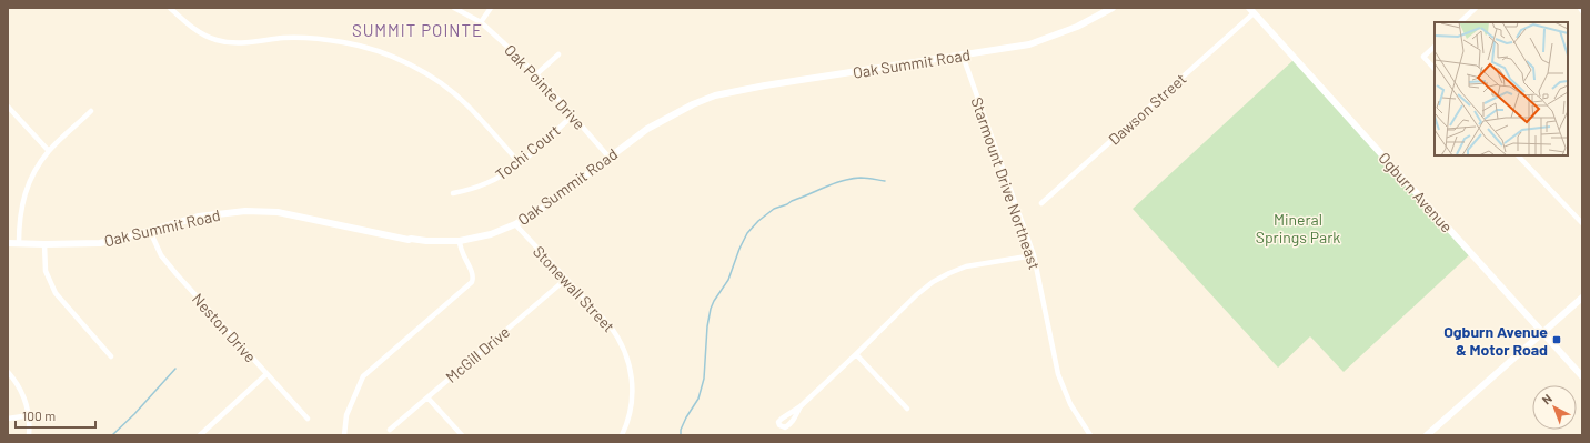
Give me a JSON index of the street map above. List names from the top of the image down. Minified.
{"streets":{"main road":["Oak Summit Road","Ogburn Avenue"],"street":["Oak Pointe Drive","Dawson Street","Tochi Court","Starmount Drive Northeast","Stonewall Street","Neston Drive","McGill Drive"]},"crossings":[["Oak Summit Road","Oak Pointe Drive"],["Oak Summit Road","Starmount Drive Northeast"],["Oak Summit Road","Stonewall Street"],["Oak Summit Road","Neston Drive"],["Oak Pointe Drive","Tochi Court"],["Dawson Street","Ogburn Avenue"],["Stonewall Street","McGill Drive"]],"districts":["SUMMIT POINTE"],"parks":["Mineral Springs Park"],"places":{"transit":["Ogburn Avenue & Motor Road"]},"scale_bar":"100 m","north":"top left"}
